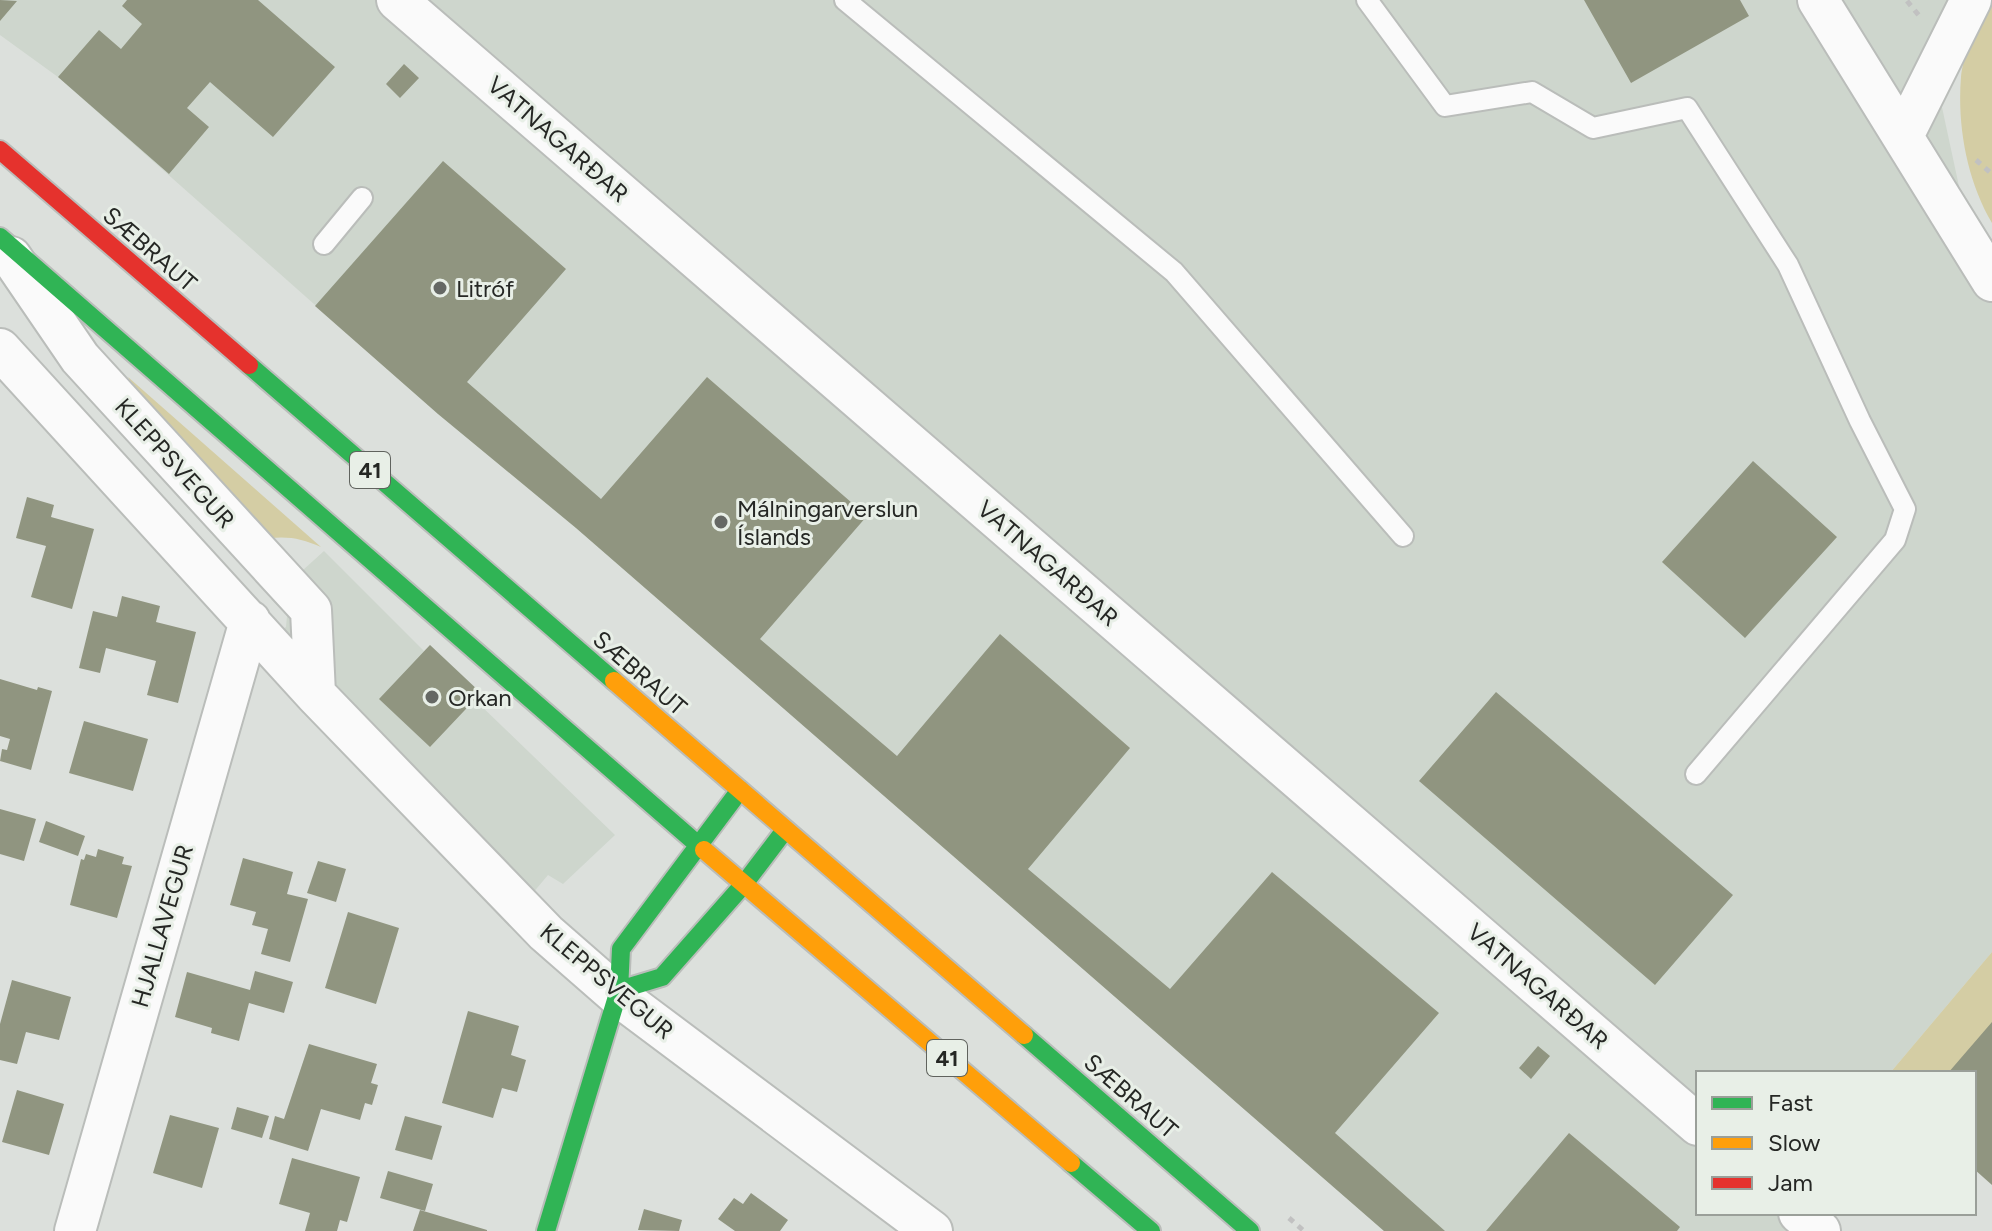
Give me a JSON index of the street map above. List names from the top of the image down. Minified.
{"streets":{"main road":["SÆBRAUT","41"],"street":["VATNAGARÐAR","KLEPPSVEGUR","HJALLAVEGUR"]},"crossings":[["KLEPPSVEGUR","41"],["KLEPPSVEGUR","HJALLAVEGUR"]],"places":["Litróf","Málningarverslun Íslands","Orkan"],"legend":["Fast","Slow","Jam"]}
